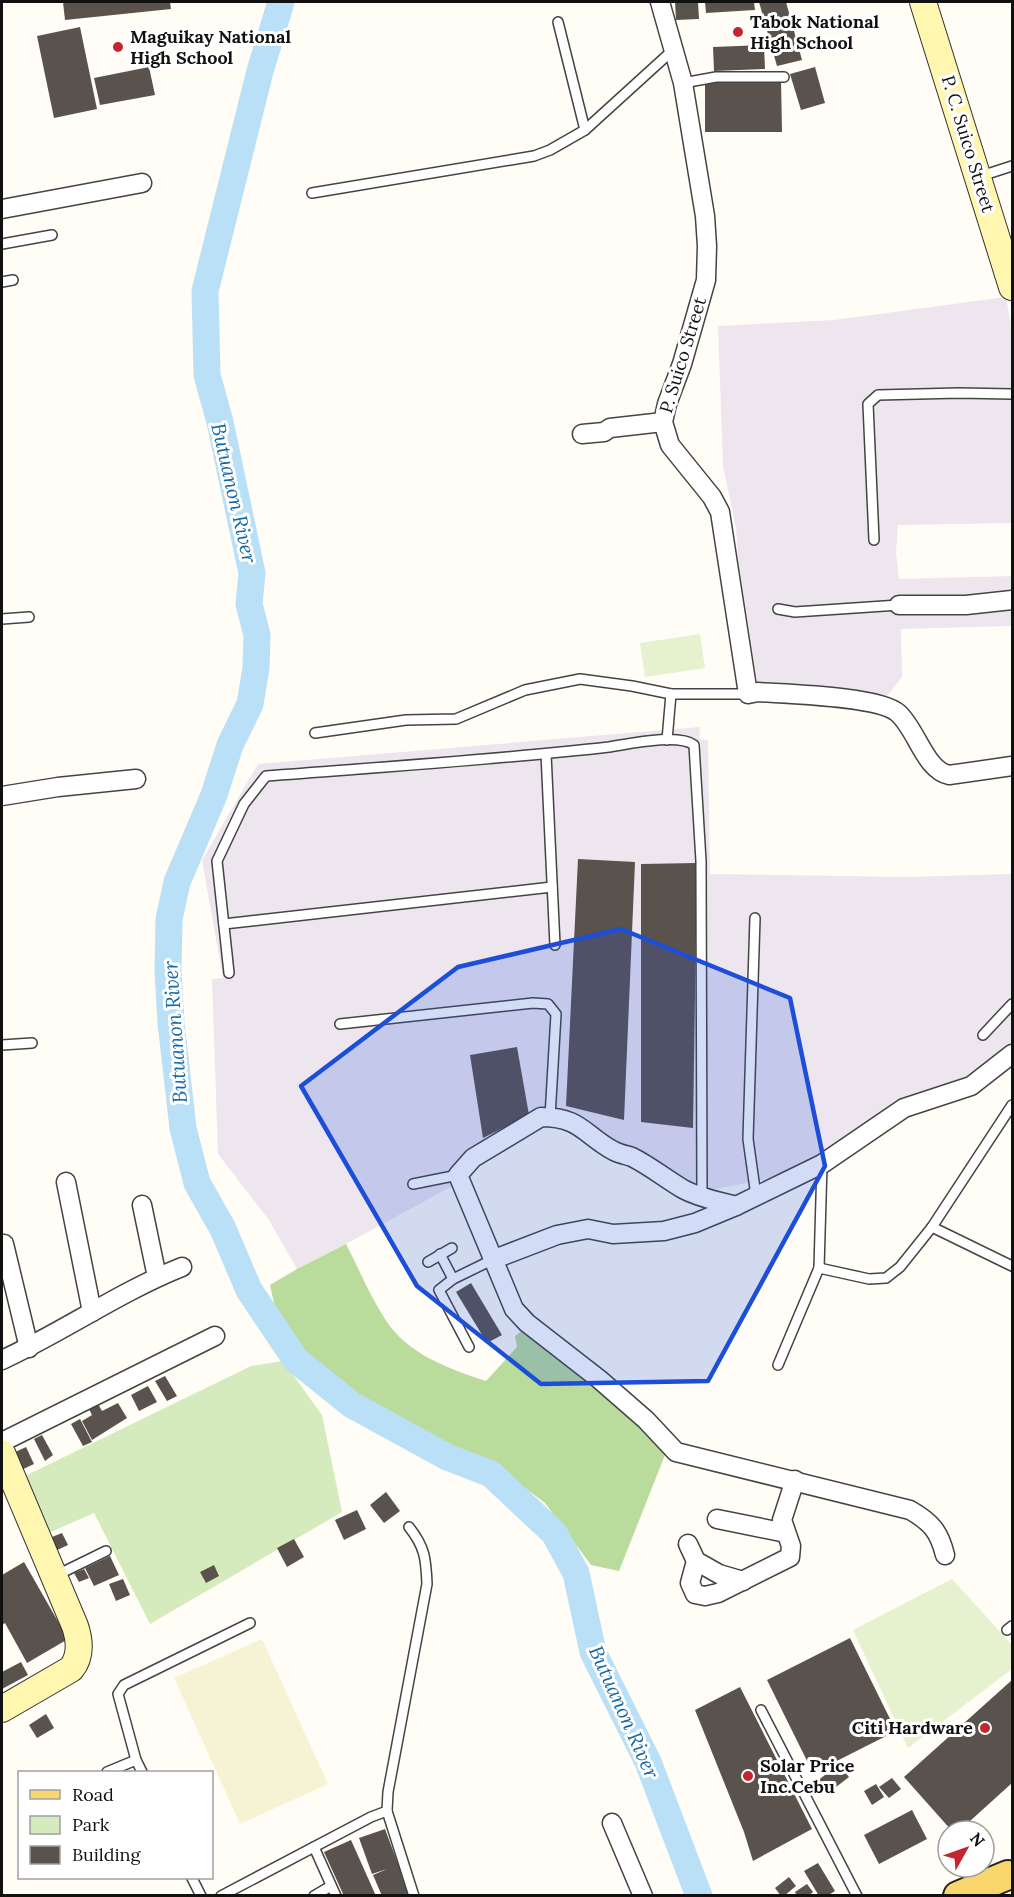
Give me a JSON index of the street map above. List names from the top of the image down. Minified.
{"streets":{"street":["P. C. Suico Street","P. Suico Street"]},"water":["Butuanon River"],"places":["Tabok National High School","Maguikay National High School","Citi Hardware","Solar Price Inc.Cebu"],"legend":["Road","Park","Building"],"north":"top right"}
